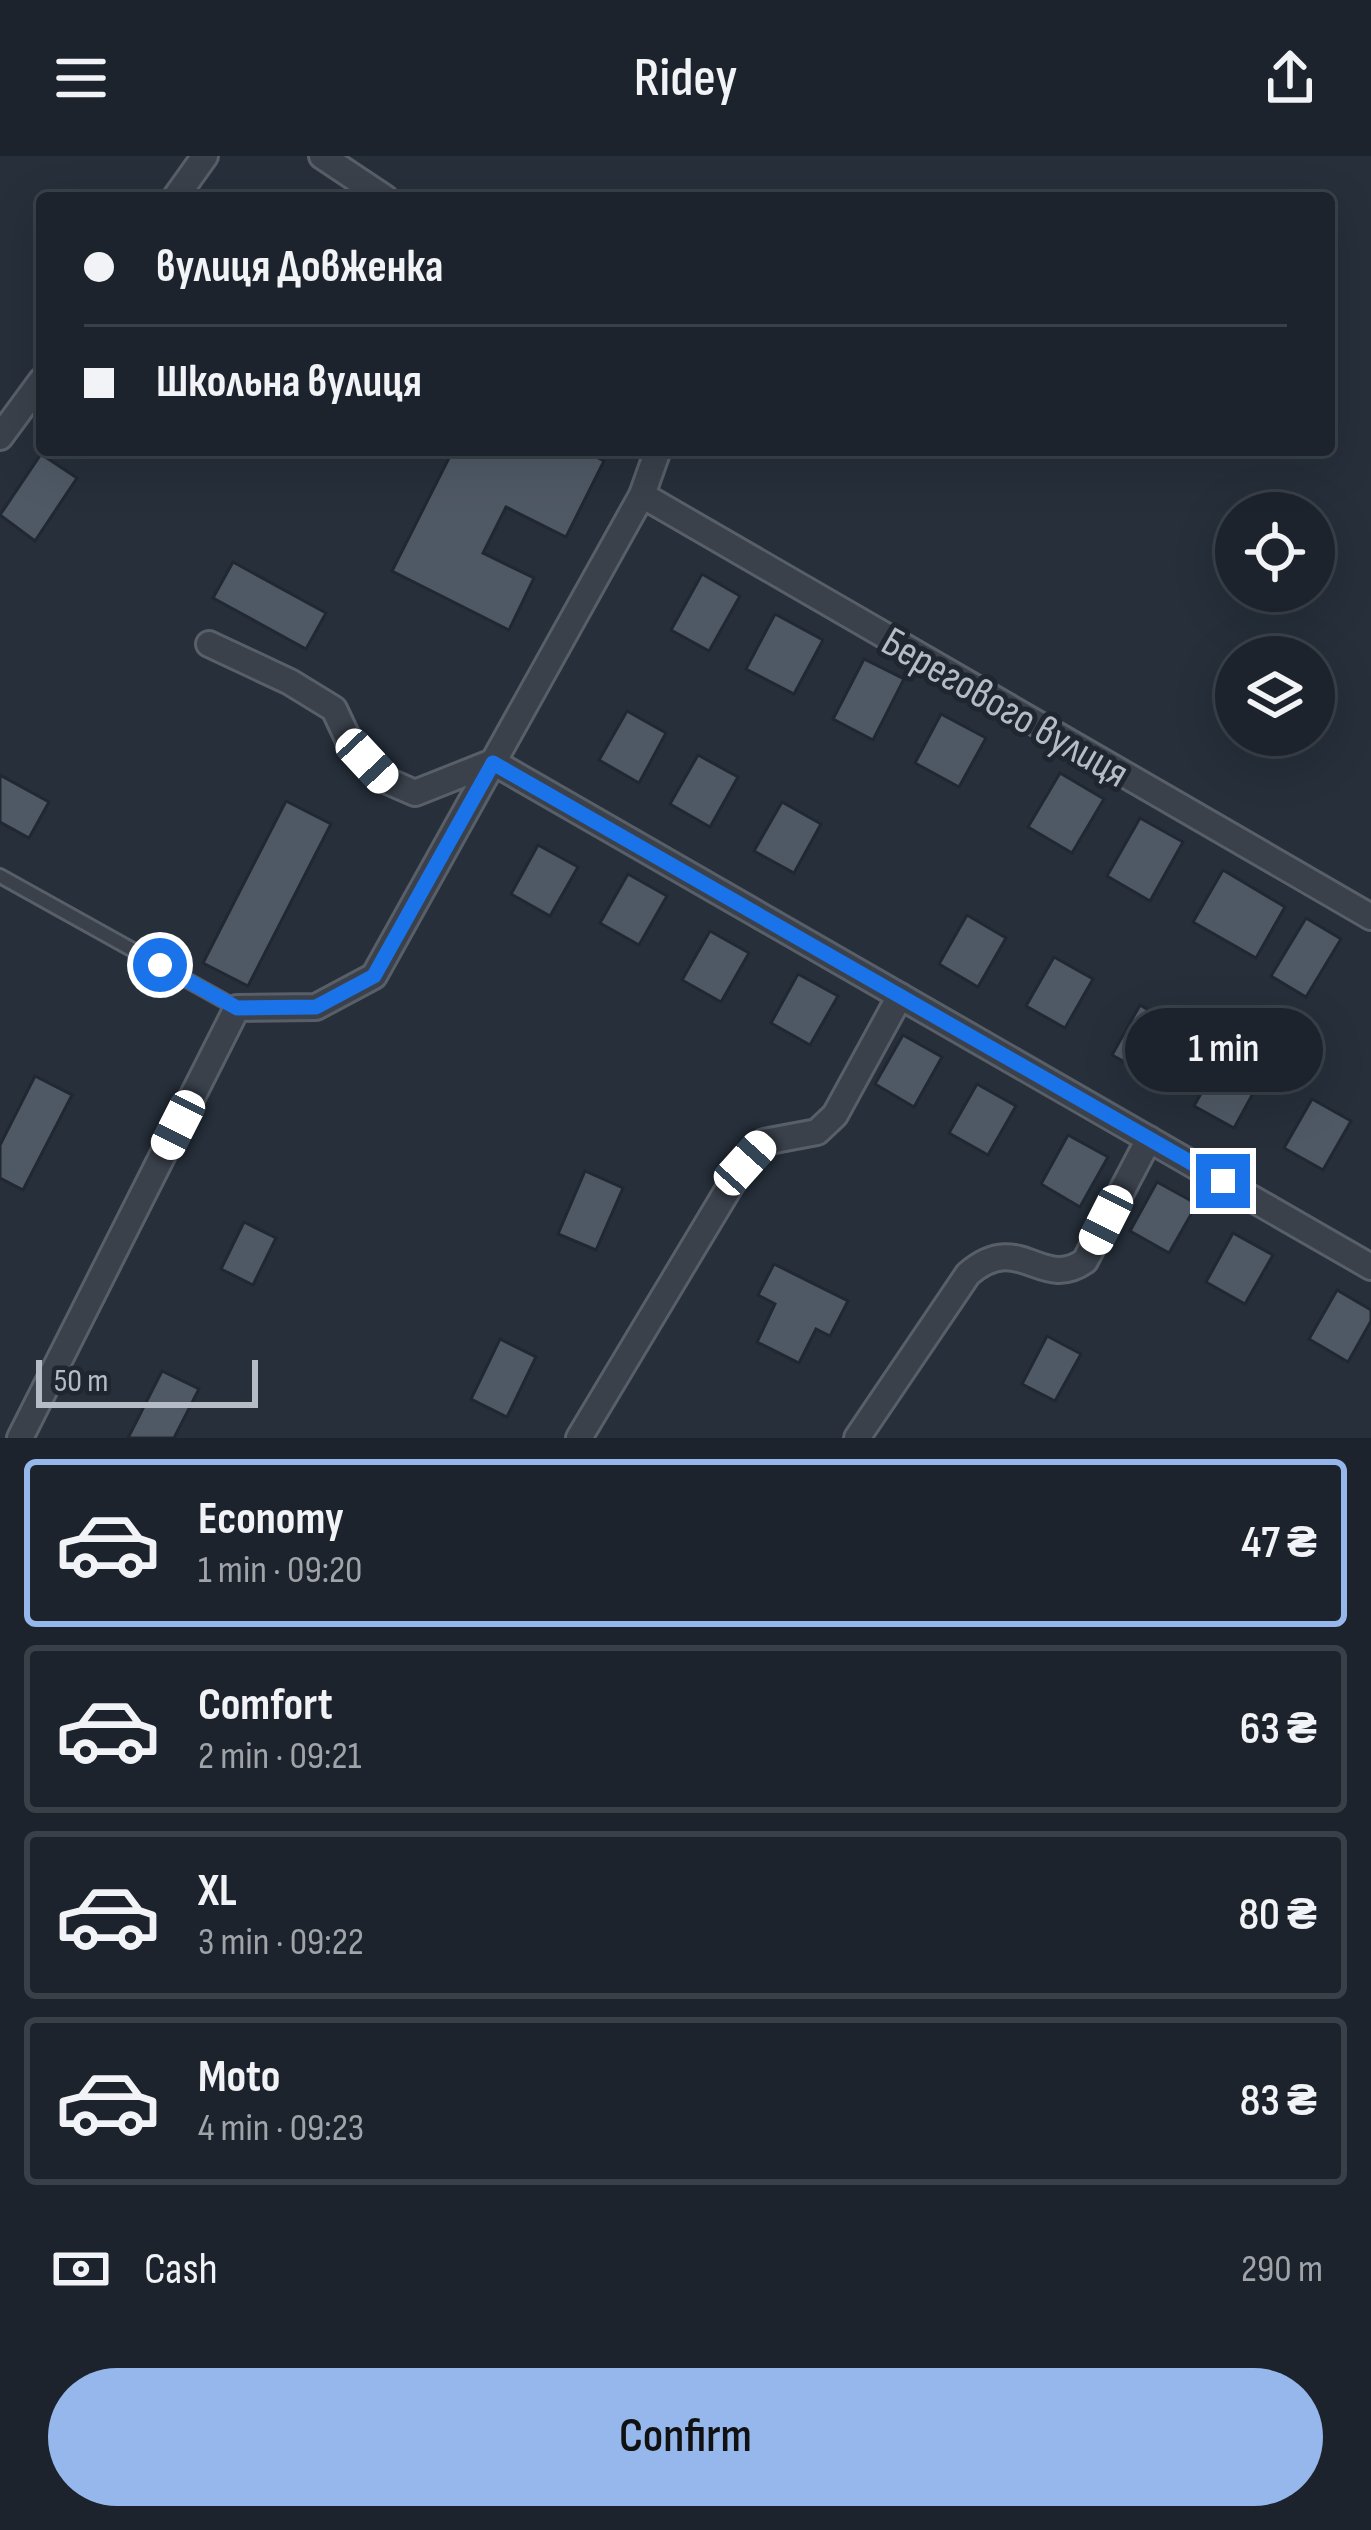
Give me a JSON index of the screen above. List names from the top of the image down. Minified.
{"streets":{"street":["Берегового вулиця"]},"scale_bar":"50 m","page":{"header":"Ridey","banner":["вулиця Довженка","Школьна вулиця"],"bubble":"1 min","scale":"50 m","list":[{"name":"Economy","note":"1 min · 09:20","value":"47 ₴"},{"name":"Comfort","note":"2 min · 09:21","value":"63 ₴"},{"name":"XL","note":"3 min · 09:22","value":"80 ₴"},{"name":"Moto","note":"4 min · 09:23","value":"83 ₴"}],"pay":["Cash","290 m"],"buttons":"Confirm"}}
